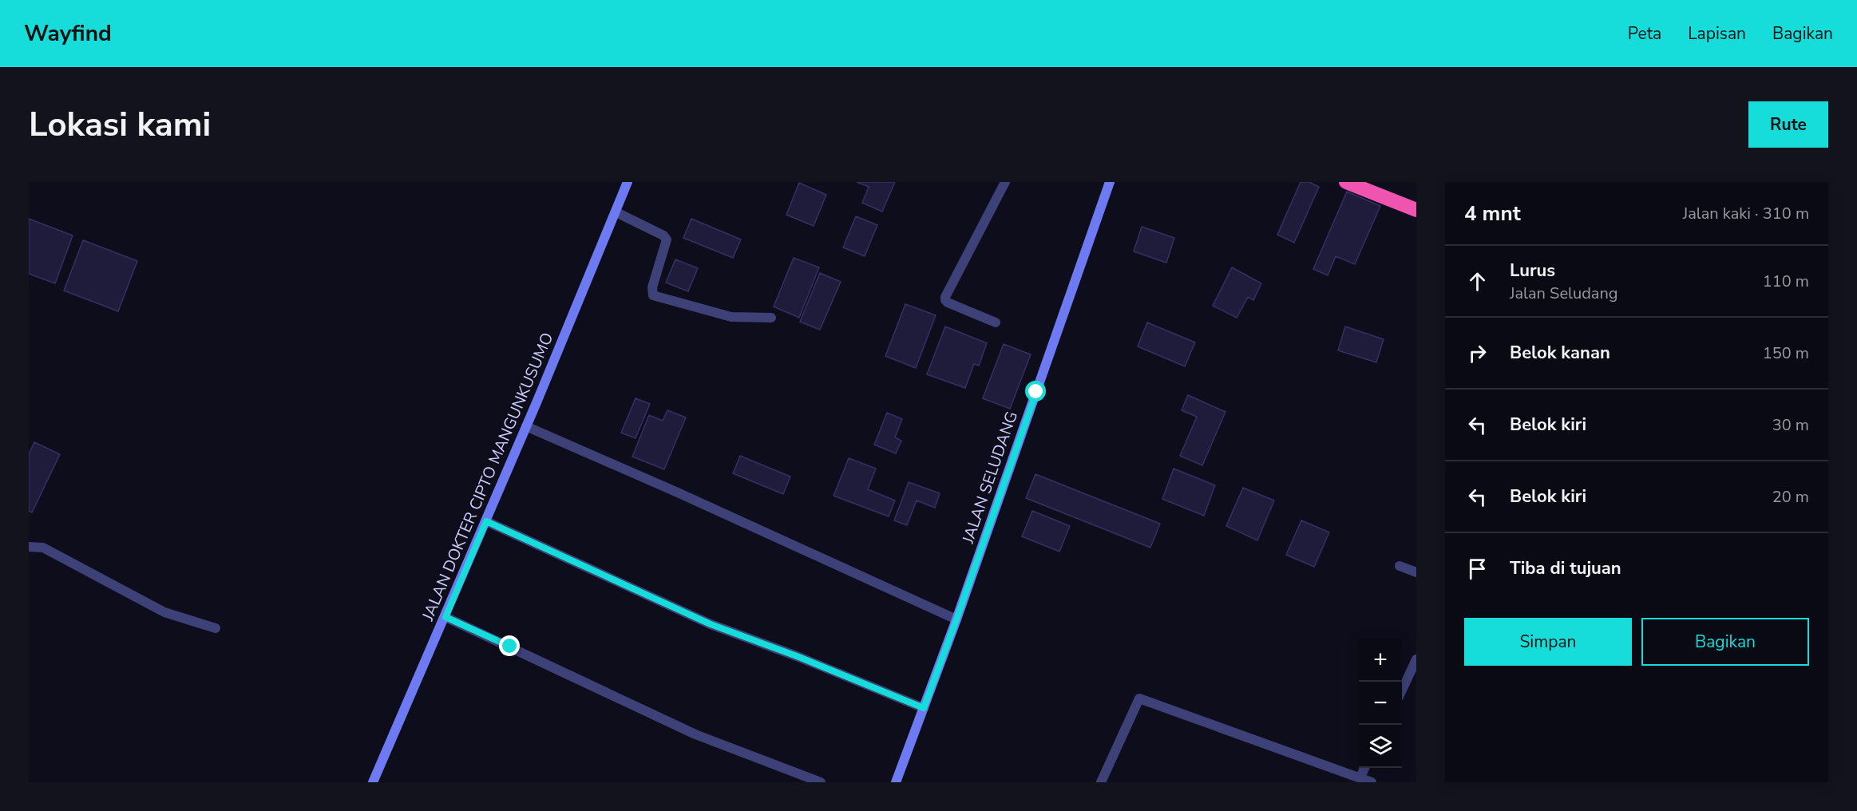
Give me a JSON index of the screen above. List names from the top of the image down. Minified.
{"streets":{"street":["JALAN DOKTER CIPTO MANGUNKUSUMO","JALAN SELUDANG"]},"page":{"header":"Wayfind","nav":["Peta","Lapisan","Bagikan"],"buttons":["Rute",["Simpan","Bagikan"]],"title":"Lokasi kami","heading":["4 mnt","Jalan kaki · 310 m"],"list":[["Lurus","Jalan Seludang","110 m"],["Belok kanan","150 m"],["Belok kiri","30 m"],["Belok kiri","20 m"],"Tiba di tujuan"],"map_buttons":["+","−"]}}
